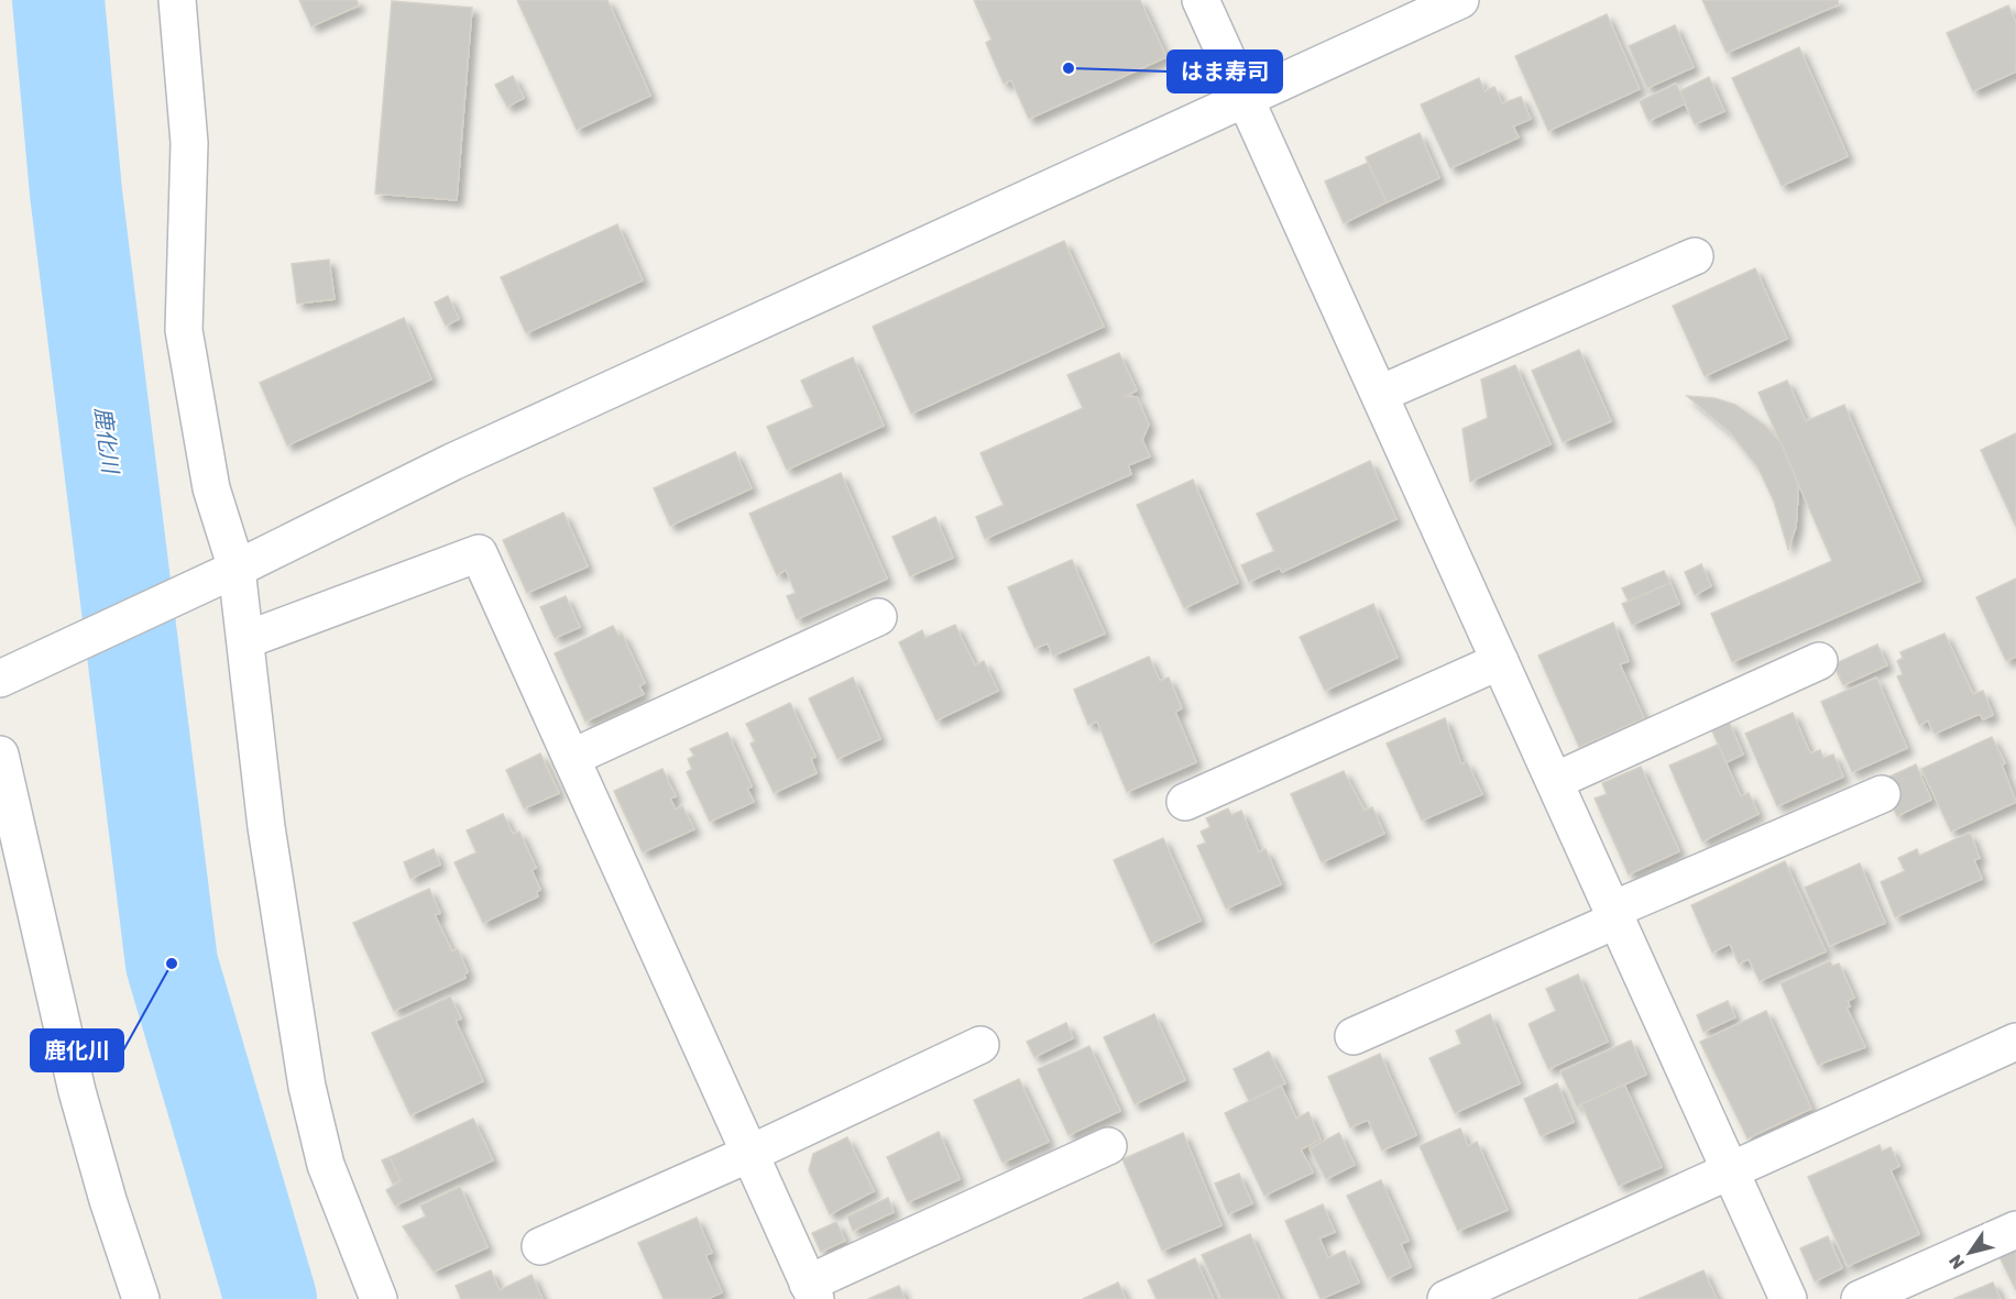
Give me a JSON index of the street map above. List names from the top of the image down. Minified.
{"water":["鹿化川"],"places":["はま寿司","鹿化川"],"north":"bottom left"}
